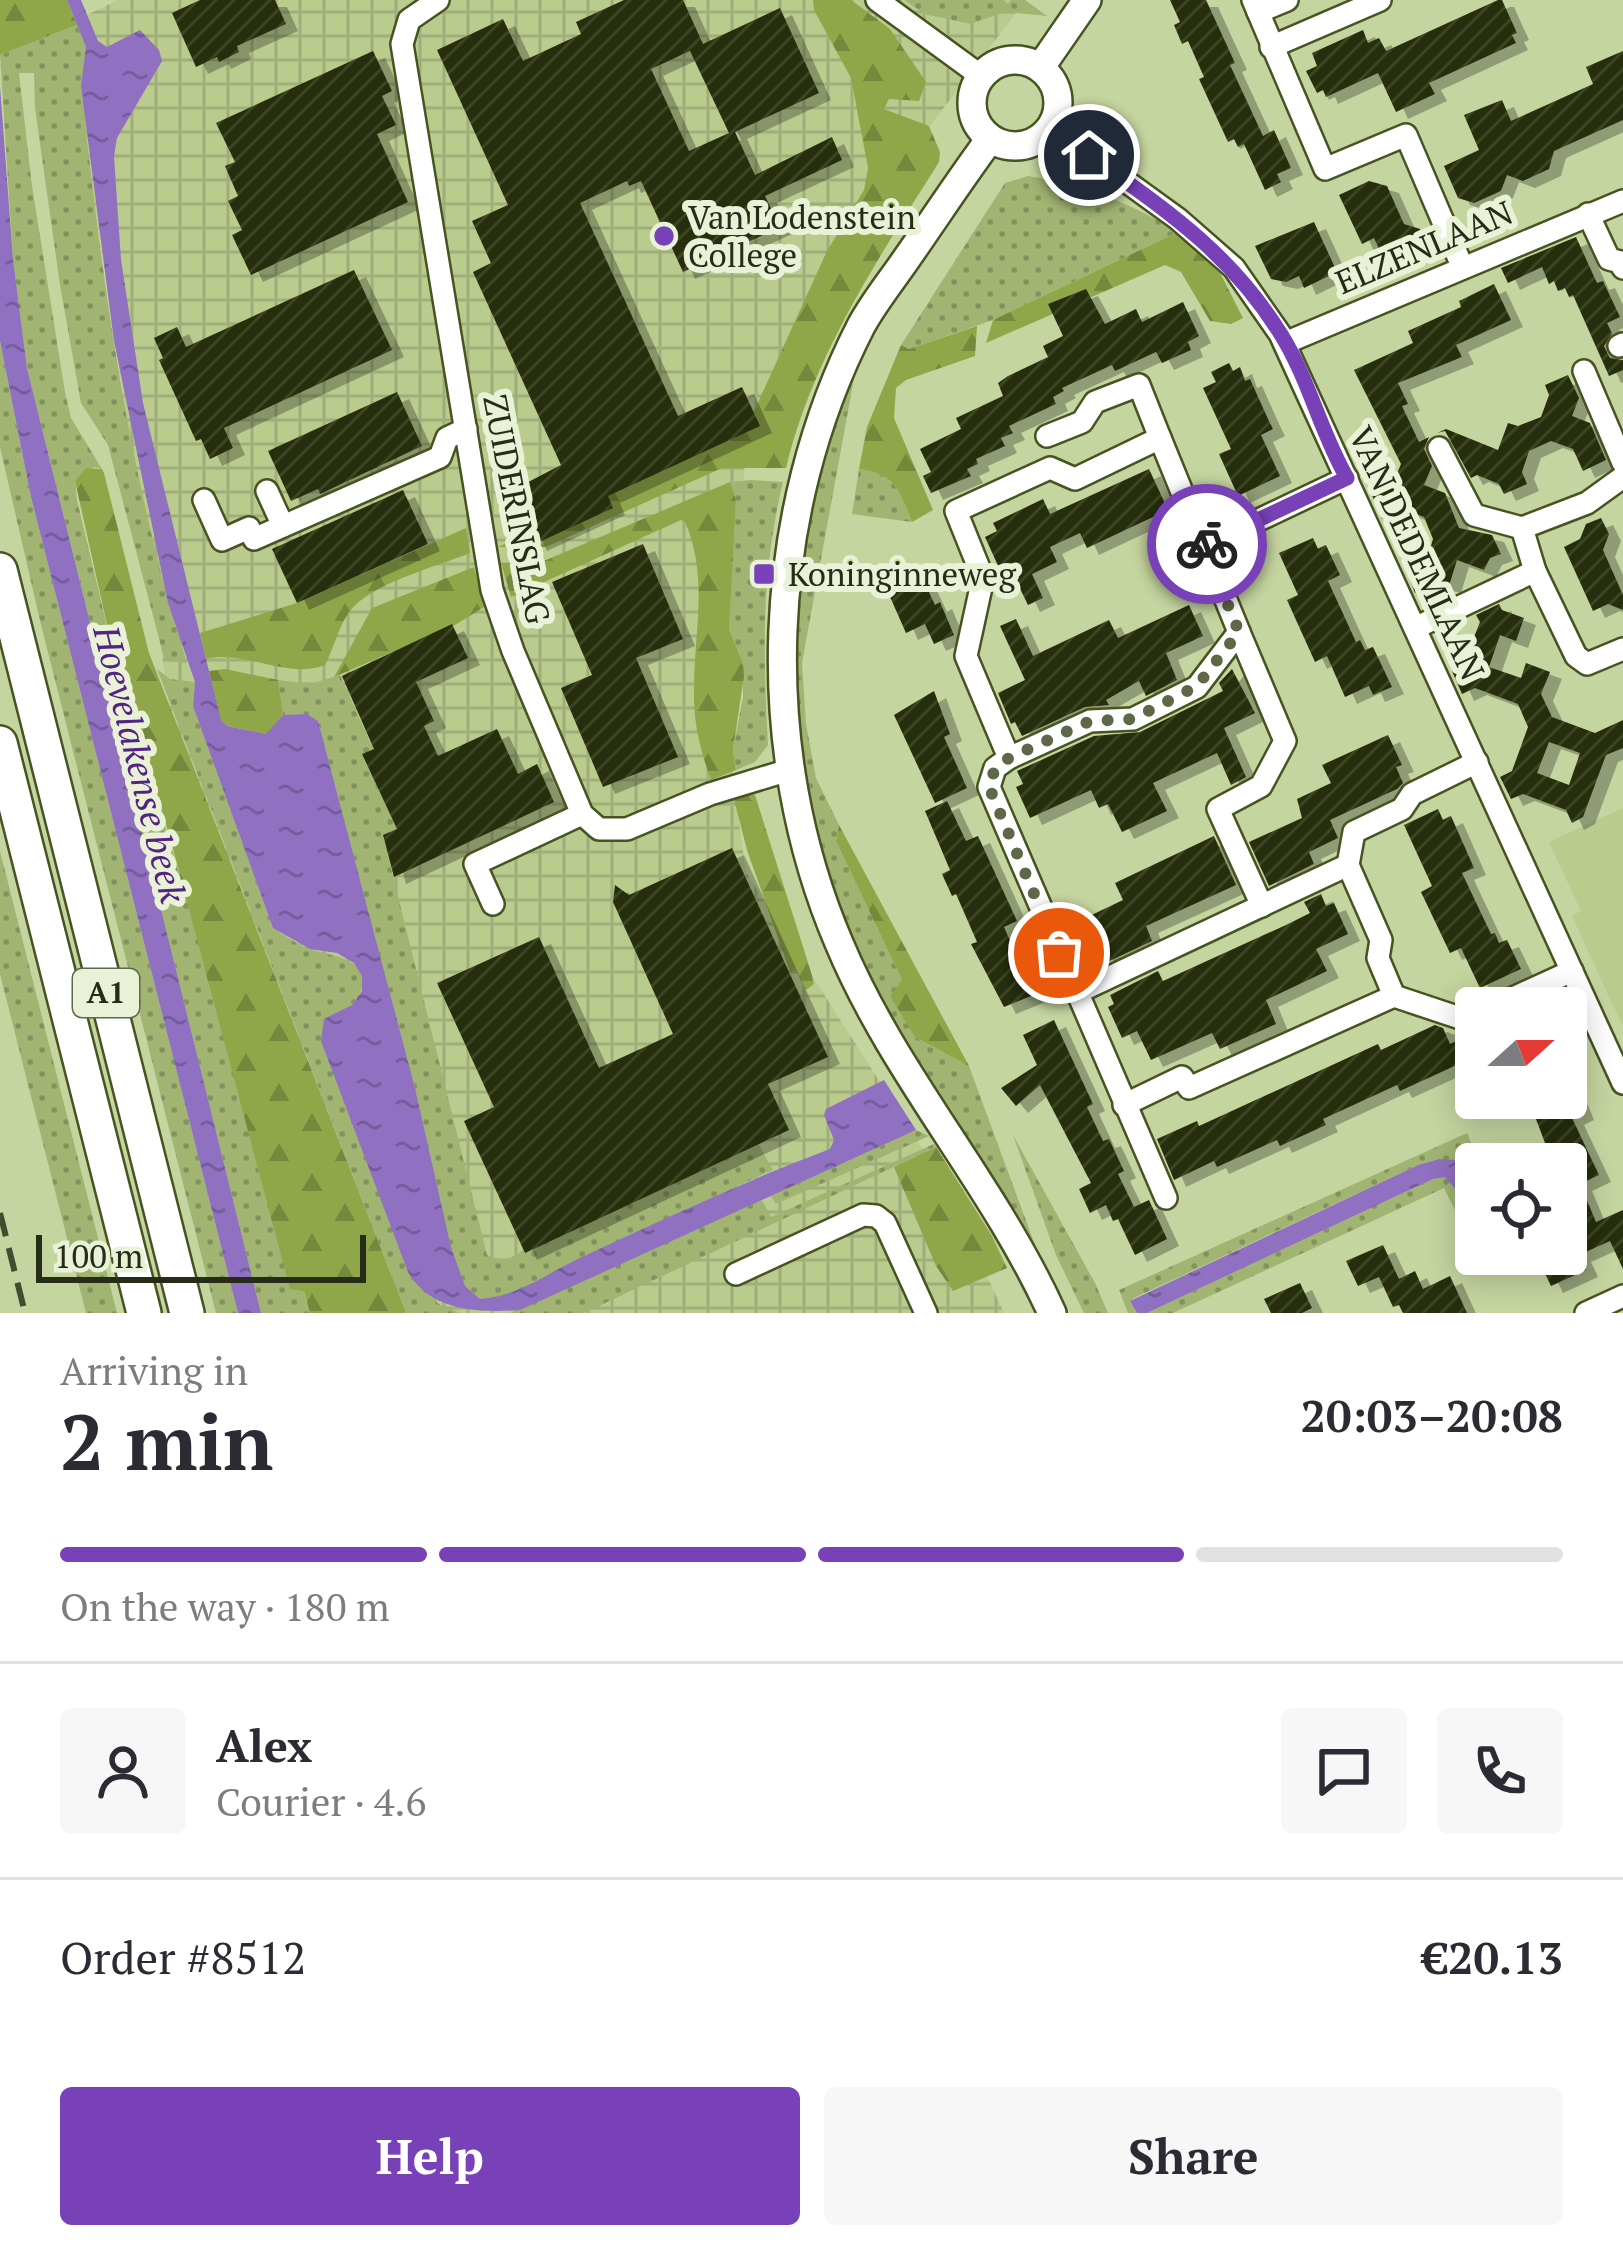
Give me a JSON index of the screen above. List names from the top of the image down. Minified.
{"streets":{"highway":["A1"],"street":["ELZENLAAN","ZUIDERINSLAG","VAN DEDEMLAAN"]},"crossings":[["ELZENLAAN","VAN DEDEMLAAN"]],"water":["Hoevelakense beek"],"places":{"other":["Van Lodenstein College"],"transit":["Koninginneweg"]},"scale_bar":"100 m","north":"right","page":{"scale":"100 m","heading":["2 min","Arriving in","20:03–20:08"],"panel":["Alex","Courier · 4.6","Order #8512","€20.13"],"bar":"On the way · 180 m","buttons":["Help","Share"]}}
